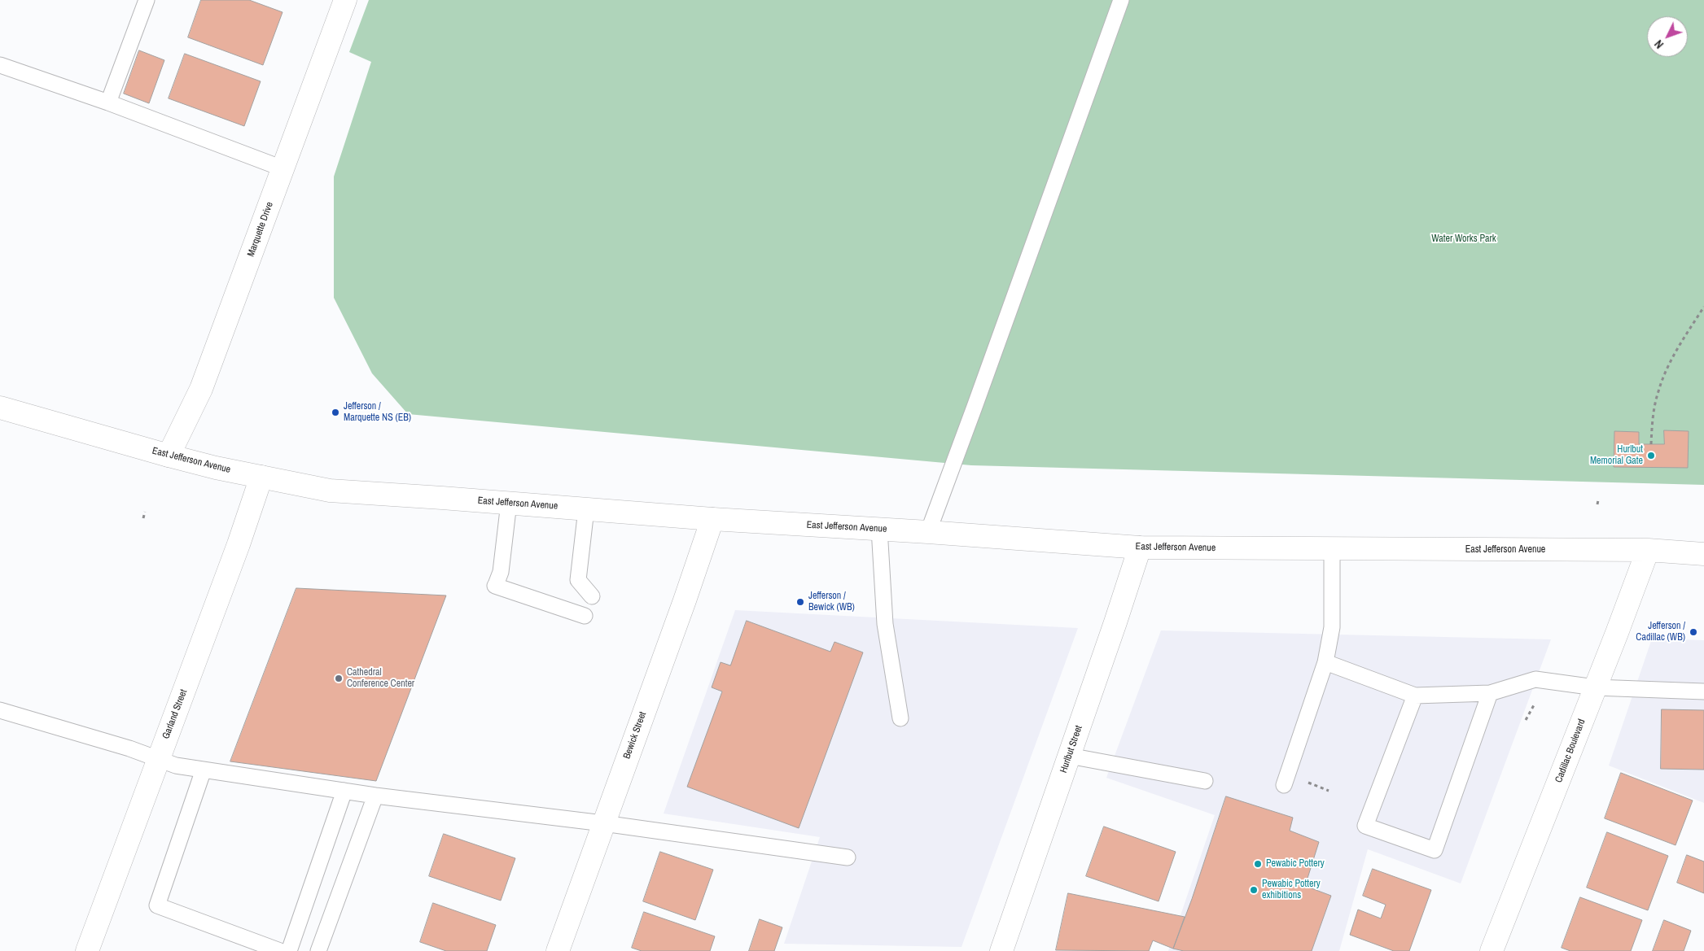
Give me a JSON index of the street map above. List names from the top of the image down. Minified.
{"streets":{"street":["Marquette Drive","East Jefferson Avenue","Garland Street","Bewick Street","Hurlbut Street","Cadillac Boulevard"]},"crossings":[["Marquette Drive","East Jefferson Avenue"],["East Jefferson Avenue","Garland Street"],["East Jefferson Avenue","Bewick Street"],["East Jefferson Avenue","Hurlbut Street"],["East Jefferson Avenue","Cadillac Boulevard"]],"parks":["Water Works Park"],"places":["Jefferson / Marquette NS (EB)","Hurlbut Memorial Gate","Jefferson / Bewick (WB)","Jefferson / Cadillac (WB)","Cathedral Conference Center","Pewabic Pottery","Pewabic Pottery exhibitions"],"north":"bottom left"}
